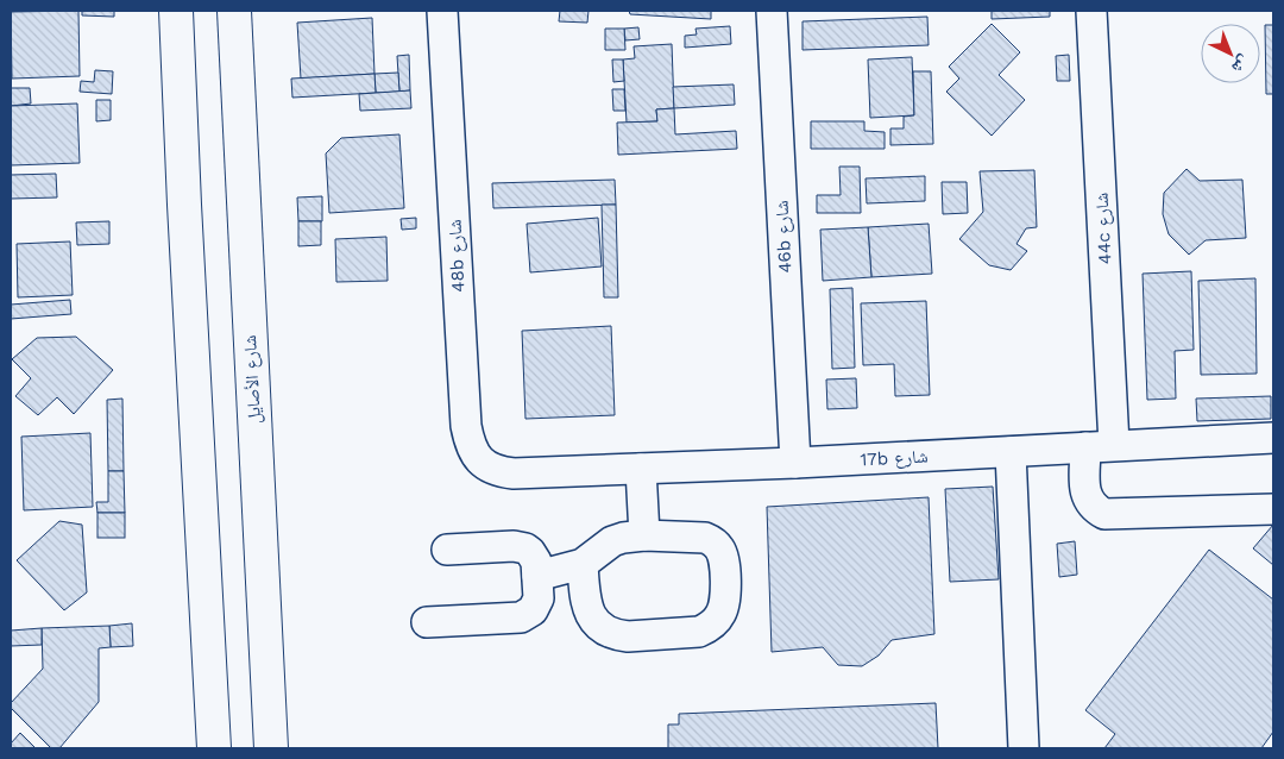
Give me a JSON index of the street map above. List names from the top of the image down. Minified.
{"streets":{"main road":["شارع الأصايل"],"street":["44c شارع","46b شارع","48b شارع","17b شارع"]},"crossings":[["44c شارع","17b شارع"],["46b شارع","17b شارع"],["48b شارع","17b شارع"]],"north":"bottom right"}
